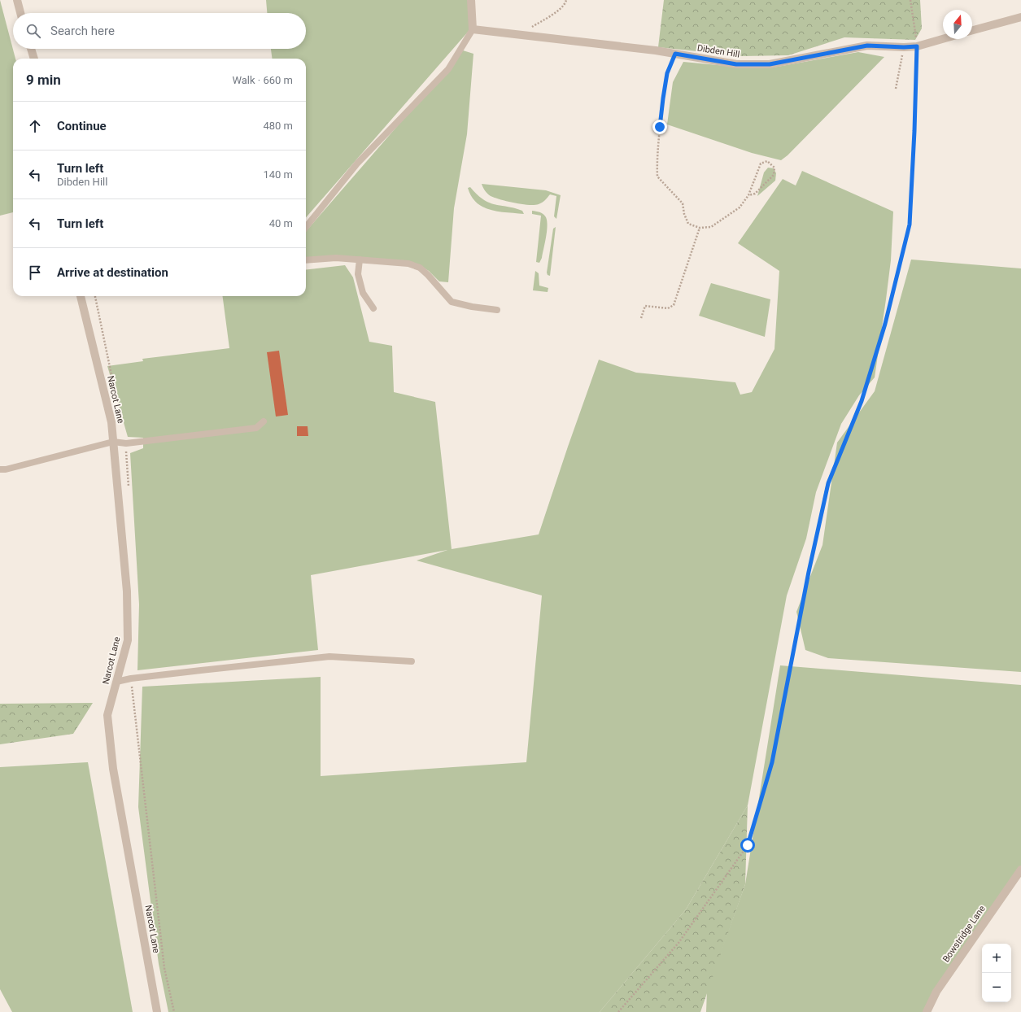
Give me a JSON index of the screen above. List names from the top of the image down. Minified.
{"streets":{"street":["Dibden Hill","Narcot Lane","Bowstridge Lane"]},"north":"top","page":{"search":"Search here","heading":["9 min","Walk · 660 m"],"list":[["Continue","480 m"],["Turn left","Dibden Hill","140 m"],["Turn left","40 m"],"Arrive at destination"],"map_buttons":["+","−"]}}
